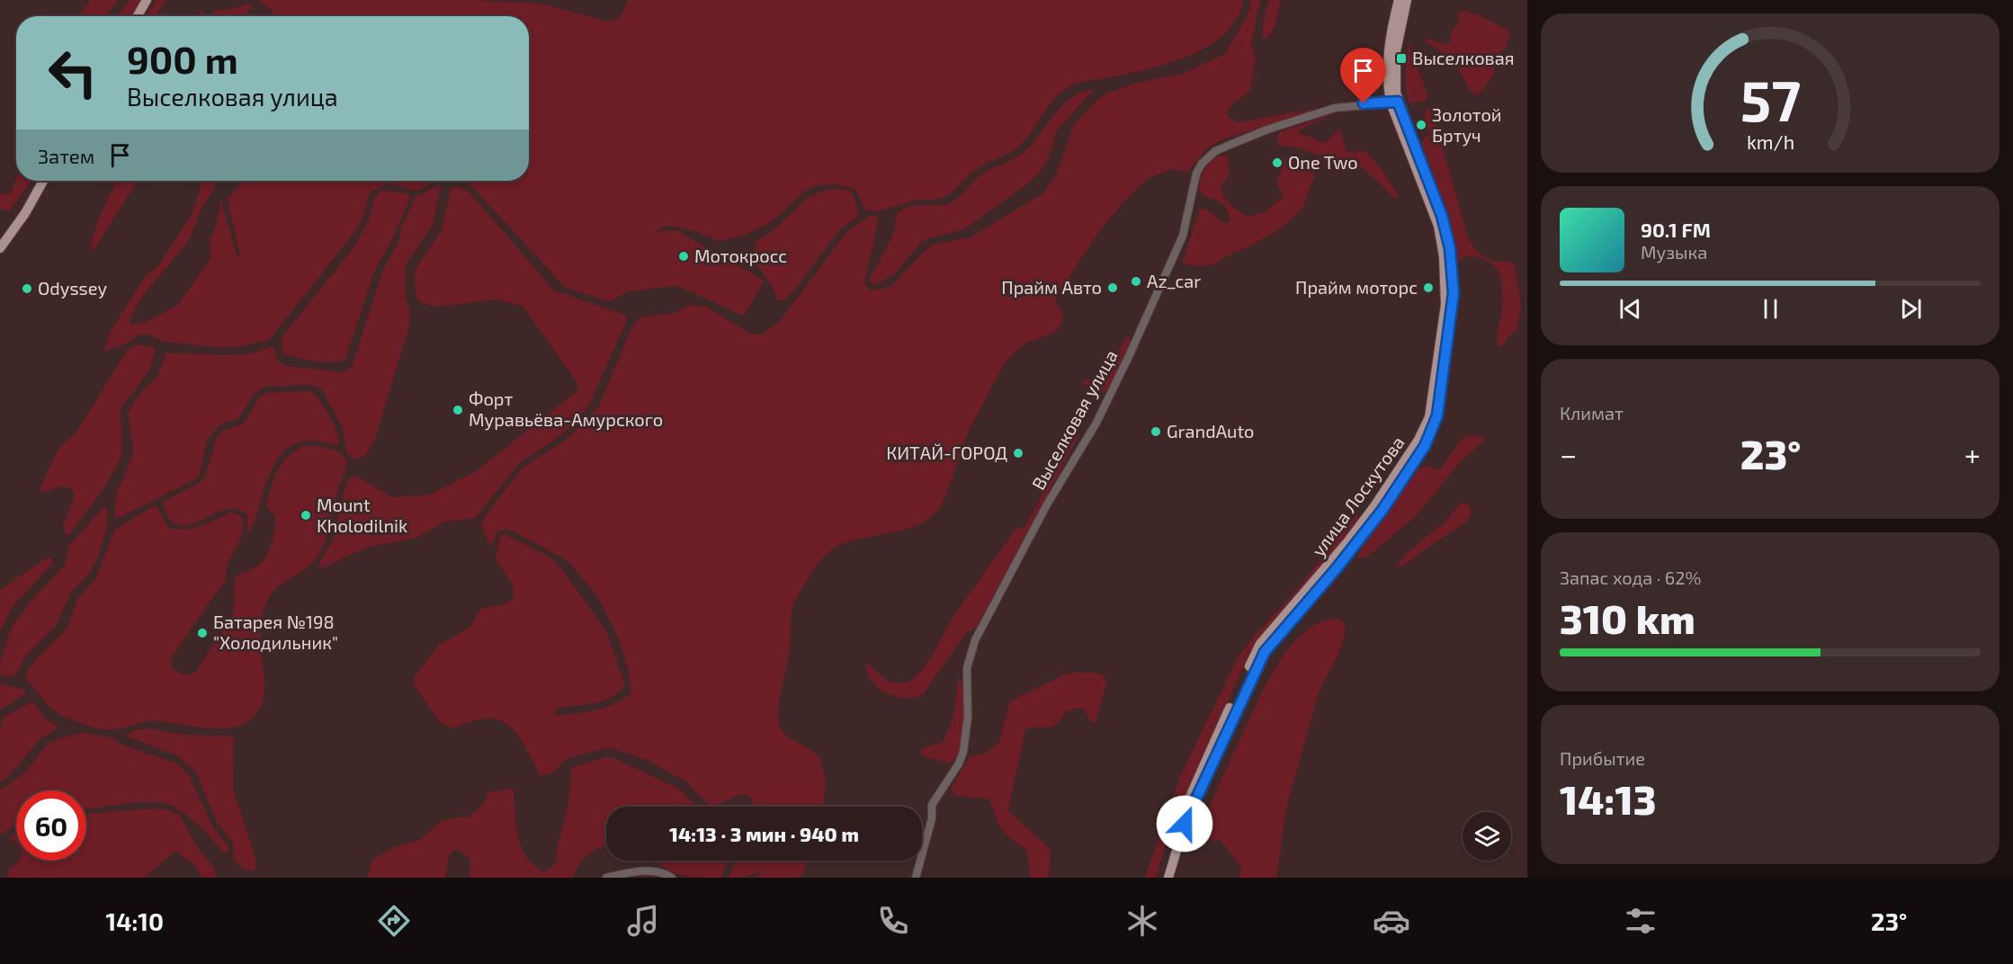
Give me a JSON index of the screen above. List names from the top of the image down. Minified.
{"streets":{"main road":["улица Лоскутова"],"street":["Выселковая улица"]},"crossings":[["Выселковая улица","улица Лоскутова"]],"places":{"transit":["Выселковая"],"other":["Золотой Бртуч","One Two","Мотокросс","Az_car","Прайм Авто","Прайм моторс","Odyssey","Форт Муравьёва-Амурского","GrandAuto","КИТАЙ-ГОРОД","Mount Kholodilnik","Батарея №198 \"Холодильник\""]},"page":{"turn":["900 m","Выселковая улица"],"then":"Затем","song":["90.1 FM","Музыка"],"tile":["Климат",["Запас хода · 62%","310 km"],["Прибытие","14:13"]],"heat":["−","23°","+"],"limit":"60","trip":"14:13 · 3 мин · 940 m","tabs":["14:10","23°"],"gauge":["57","km/h"]}}
